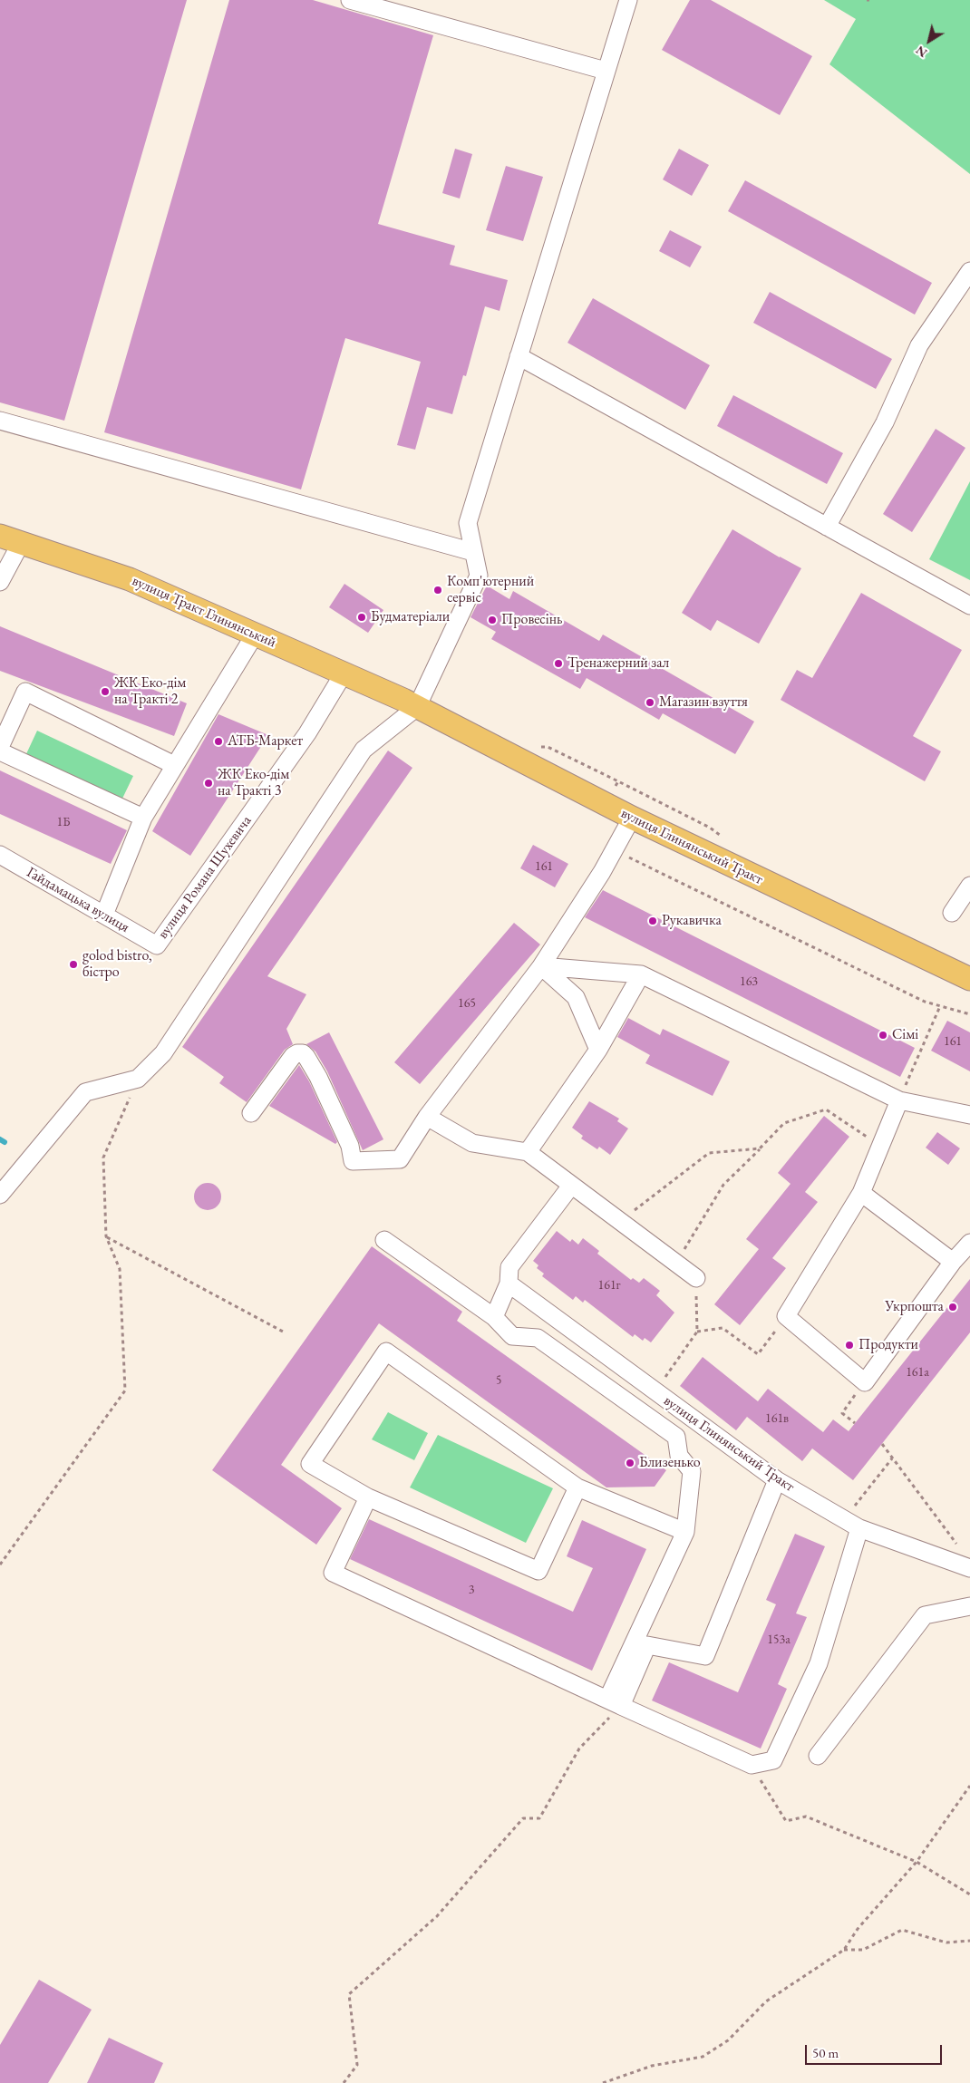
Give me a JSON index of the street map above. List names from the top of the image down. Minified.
{"streets":{"main road":["вулиця Тракт Глинянський","вулиця Глинянський Тракт"],"street":["вулиця Романа Шухевича","Гайдамацька вулиця"]},"crossings":[["вулиця Тракт Глинянський","вулиця Глинянський Тракт"],["вулиця Тракт Глинянський","вулиця Романа Шухевича"],["вулиця Романа Шухевича","Гайдамацька вулиця"]],"places":["Комп'ютерний сервіс","Будматеріали","Провесінь","Тренажерний зал","ЖК Еко-дім на Тракті 2","Магазин взуття","АТБ-Маркет","ЖК Еко-дім на Тракті 3","Рукавичка","golod bistro, бістро","Сімі","Укрпошта","Продукти","Близенько"],"house_numbers":["1Б","161","163","165","161","161г","161а","5","161в","3","153а"],"scale_bar":"50 m","north":"bottom left"}
